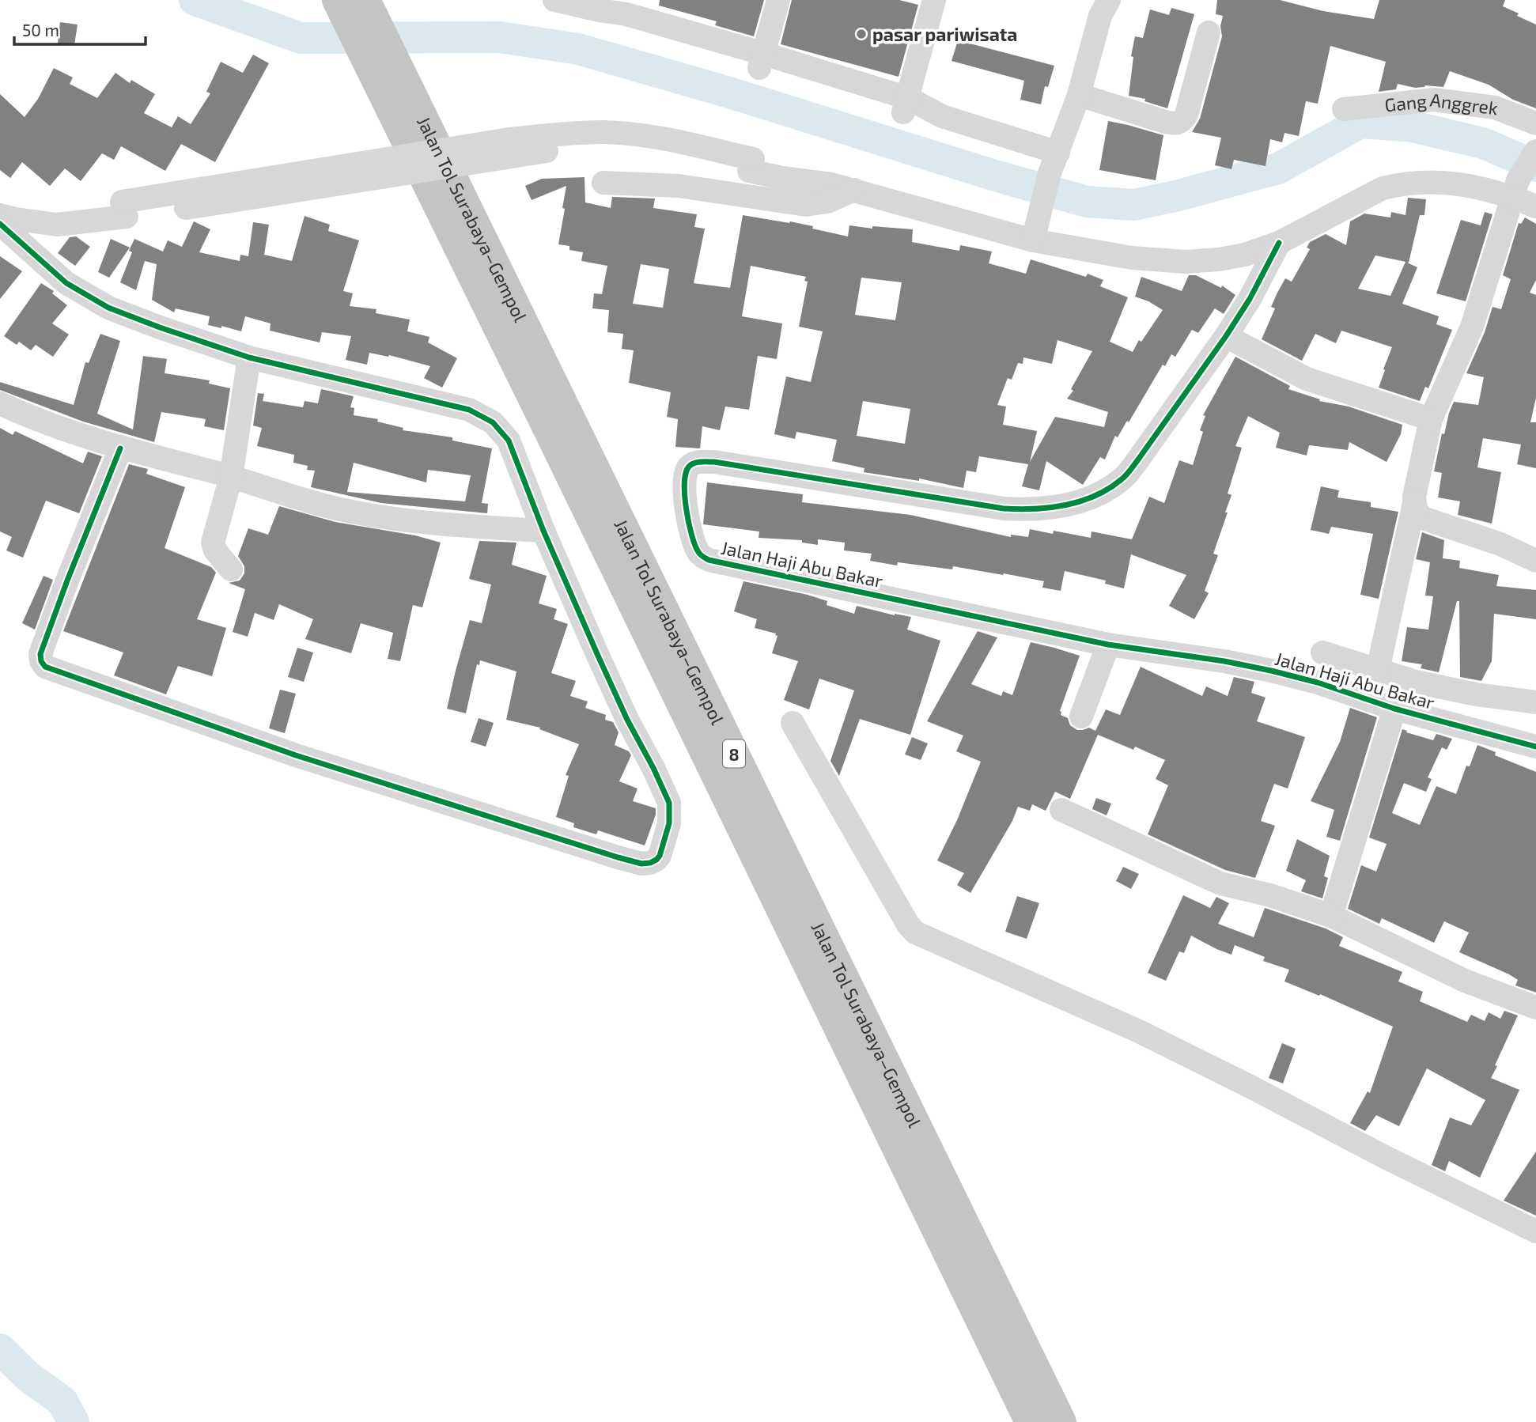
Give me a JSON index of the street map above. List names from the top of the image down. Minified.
{"streets":{"highway":["Jalan Tol Surabaya–Gempol","8"],"street":["Gang Anggrek","Jalan Haji Abu Bakar"]},"places":["pasar pariwisata"],"scale_bar":"50 m"}
